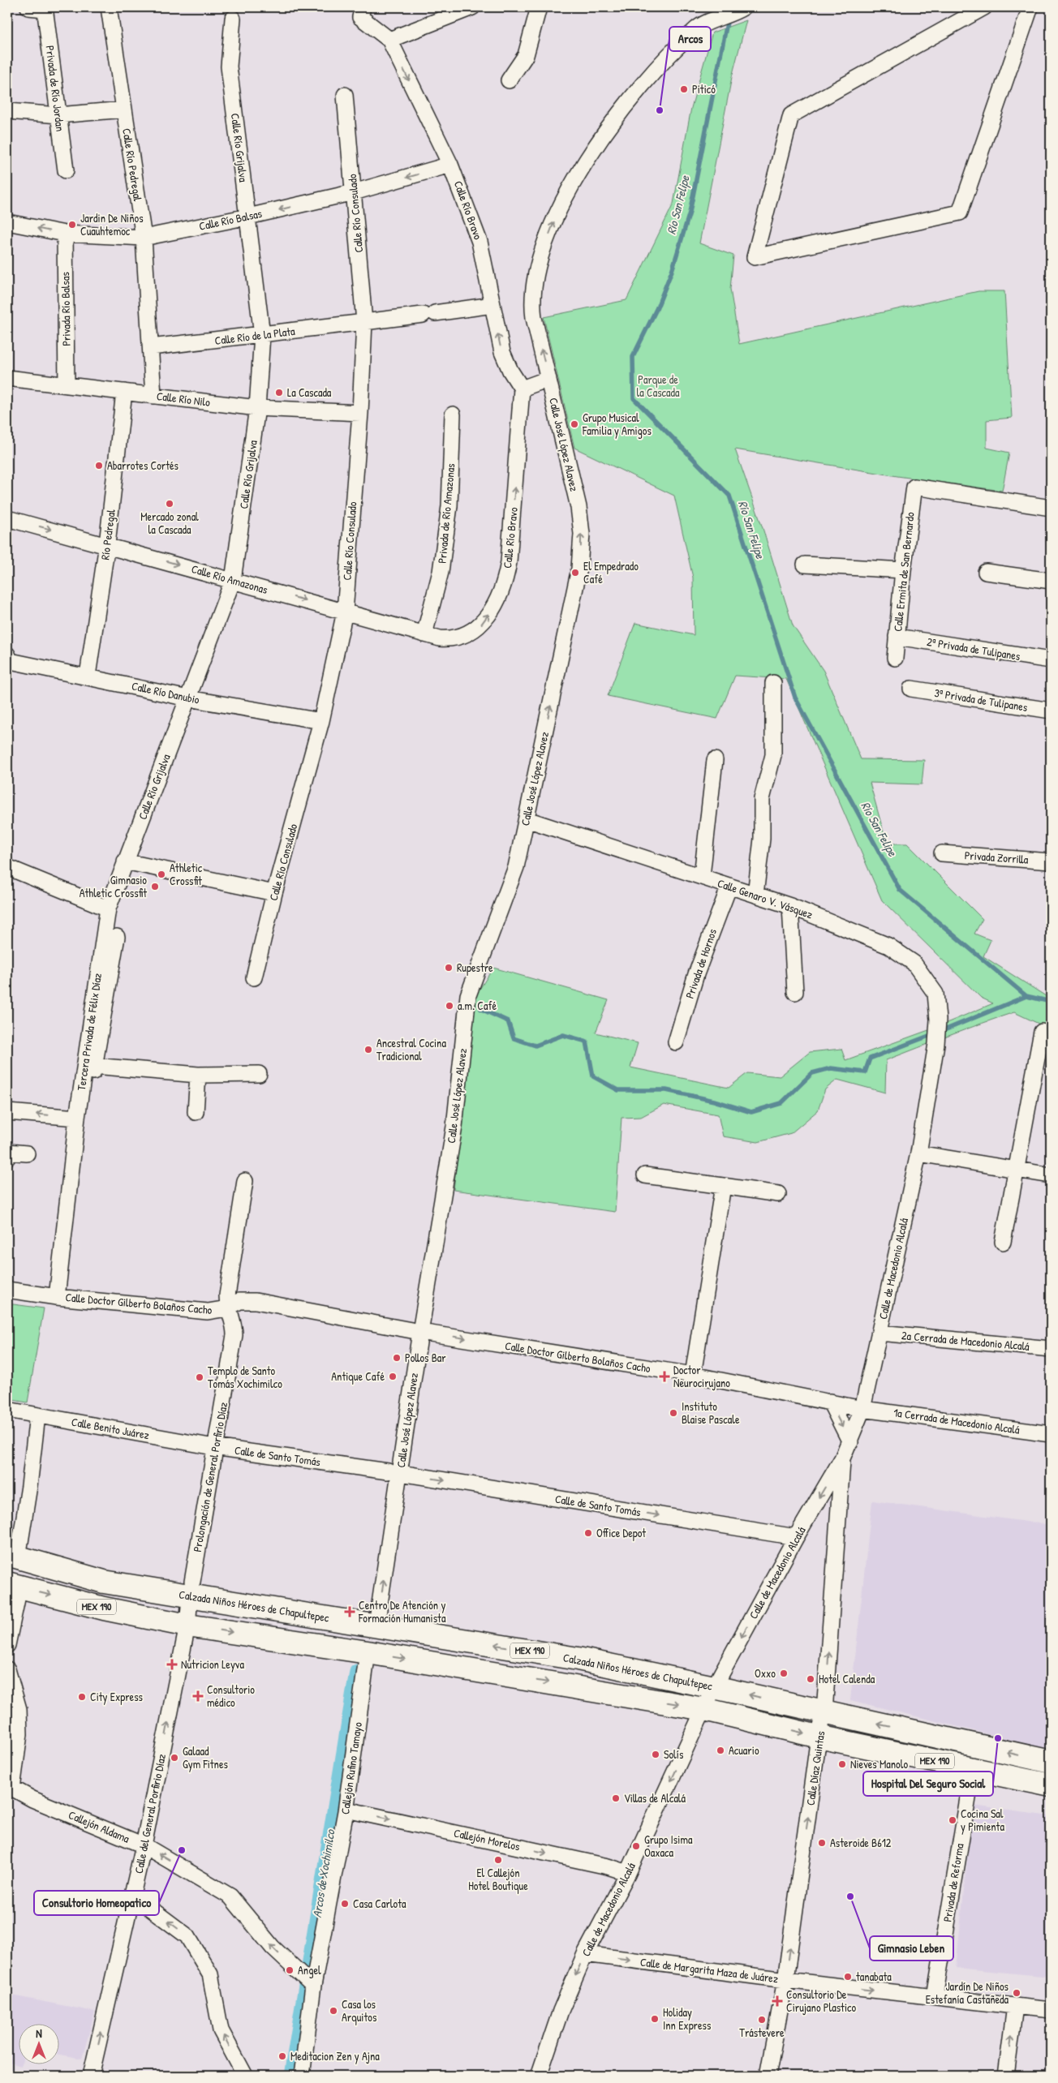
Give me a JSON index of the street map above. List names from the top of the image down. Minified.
{"streets":{"main road":["Calzada Niños Héroes de Chapultepec","MEX 190"],"street":["Privada de Río Jordan","Calle Río Grijalva","Calle Río Pedregal","Calle Río Bravo","Calle Río Consulado","Calle Río Balsas","Privada Río Balsas","Calle Río de la Plata","Calle Río Nilo","Calle José López Alavez","Privada de Río Amazonas","Río Pedregal","Calle Ermita de San Bernardo","Calle Río Amazonas","2ª Privada de Tulipanes","Calle Río Danubio","3ª Privada de Tulipanes","Privada Zorrilla","Calle Genaro V. Vásquez","Privada de Hornos","Tercera Privada de Félix Díaz","Calle de Macedonio Alcalá","Calle Doctor Gilberto Bolaños Cacho","2a Cerrada de Macedonio Alcalá","1a Cerrada de Macedonio Alcalá","Calle Benito Juárez","Calle de Santo Tomás","Prolongación de General Porfirio Díaz","Callejón Rufino Tamayo","Calle Díaz Quintas","Calle del General Porfirio Díaz","Callejón Aldama","Callejón Morelos","Privada de Reforma","Calle de Margarita Maza de Juárez"]},"crossings":[["Calle Río Grijalva","Calle Río Balsas"],["Calle Río Grijalva","Calle Río de la Plata"],["Calle Río Grijalva","Calle Río Nilo"],["Calle Río Grijalva","Calle Río Amazonas"],["Calle Río Grijalva","Calle Río Danubio"],["Calle Río Grijalva","Tercera Privada de Félix Díaz"],["Calle Río Pedregal","Calle Río Balsas"],["Calle Río Pedregal","Calle Río de la Plata"],["Calle Río Pedregal","Calle Río Nilo"],["Calle Río Bravo","Calle Río Balsas"],["Calle Río Bravo","Calle Río de la Plata"],["Calle Río Bravo","Calle Río Amazonas"],["Calle Río Consulado","Calle Río Balsas"],["Calle Río Consulado","Calle Río de la Plata"],["Calle Río Consulado","Calle Río Nilo"],["Calle Río Consulado","Calle Río Amazonas"],["Calle Río Consulado","Calle Río Danubio"],["Calle Río Balsas","Privada Río Balsas"],["Privada Río Balsas","Calle Río Nilo"],["Calle Río Nilo","Río Pedregal"],["Calle José López Alavez","Calle Genaro V. Vásquez"],["Calle José López Alavez","Calle Doctor Gilberto Bolaños Cacho"],["Calle José López Alavez","Calle de Santo Tomás"],["Calle José López Alavez","Calzada Niños Héroes de Chapultepec"],["Privada de Río Amazonas","Calle Río Amazonas"],["Río Pedregal","Calle Río Amazonas"],["Río Pedregal","Calle Río Danubio"],["Calle Ermita de San Bernardo","2ª Privada de Tulipanes"],["Calle Genaro V. Vásquez","Privada de Hornos"],["Calle Genaro V. Vásquez","Calle de Macedonio Alcalá"],["Tercera Privada de Félix Díaz","Calle Doctor Gilberto Bolaños Cacho"],["Calle de Macedonio Alcalá","Calle Doctor Gilberto Bolaños Cacho"],["Calle de Macedonio Alcalá","2a Cerrada de Macedonio Alcalá"],["Calle de Macedonio Alcalá","1a Cerrada de Macedonio Alcalá"],["Calle de Macedonio Alcalá","Calle de Santo Tomás"],["Calle de Macedonio Alcalá","Calzada Niños Héroes de Chapultepec"],["Calle de Macedonio Alcalá","MEX 190"],["Calle de Macedonio Alcalá","Calle Díaz Quintas"],["Calle de Macedonio Alcalá","Callejón Morelos"],["Calle de Macedonio Alcalá","Calle de Margarita Maza de Juárez"],["Calle Doctor Gilberto Bolaños Cacho","1a Cerrada de Macedonio Alcalá"],["Calle Doctor Gilberto Bolaños Cacho","Prolongación de General Porfirio Díaz"],["Calle Benito Juárez","Calle de Santo Tomás"],["Calle Benito Juárez","Prolongación de General Porfirio Díaz"],["Calle de Santo Tomás","Prolongación de General Porfirio Díaz"],["Prolongación de General Porfirio Díaz","Calzada Niños Héroes de Chapultepec"],["Prolongación de General Porfirio Díaz","Calle del General Porfirio Díaz"],["Calzada Niños Héroes de Chapultepec","Calle Díaz Quintas"],["Calzada Niños Héroes de Chapultepec","Calle del General Porfirio Díaz"],["MEX 190","Callejón Rufino Tamayo"],["MEX 190","Calle Díaz Quintas"],["MEX 190","Calle del General Porfirio Díaz"],["MEX 190","Privada de Reforma"],["Callejón Rufino Tamayo","Callejón Aldama"],["Callejón Rufino Tamayo","Callejón Morelos"],["Calle Díaz Quintas","Calle de Margarita Maza de Juárez"],["Calle del General Porfirio Díaz","Callejón Aldama"],["Privada de Reforma","Calle de Margarita Maza de Juárez"]],"one_way":["Calle Río Balsas","Calle José López Alavez","Calle Río Amazonas","Calle de Macedonio Alcalá","Calle de Santo Tomás","Calle Díaz Quintas","Calle del General Porfirio Díaz","Callejón Morelos","Calle de Margarita Maza de Juárez"],"water":["Río San Felipe","Arcos de Xochimilco"],"parks":["Parque de la Cascada"],"places":{"other":["Piticó","Arcos","Jardin De Niños Cuauhtemoc","La Cascada","Grupo Musical Familia y Amigos","Abarrotes Cortés","Mercado zonal la Cascada","El Empedrado Café","Athletic Crossfit","Gimnasio Athletic Crossfit","Rupestre","a.m. Café","Ancestral Cocina Tradicional","Pollos Bar","Antique Café","Templo de Santo Tomás Xochimilco","Instituto Blaise Pascale","Office Depot","Oxxo","Hotel Calenda","City Express","Hospital Del Seguro Social","Acuario","Solís","Galaad Gym Fitnes","Nieves Manolo","Villas de Alcalá","Cocina Sal y Pimienta","Asteroide B612","Grupo Isima Oaxaca","Consultorio Homeopatico","El Callejón Hotel Boutique","Gimnasio Leben","Casa Carlota","Angel","tanabata","Jardín De Niños Estefanía Castañeda","Casa los Arquitos","Holiday Inn Express","Trástevere","Meditacion Zen y Ajna"],"health":["Doctor Neurocirujano","Centro De Atención y Formación Humanista","Nutricion Leyva","Consultorio médico","Consultorio De Cirujano Plastico"]},"north":"top"}
